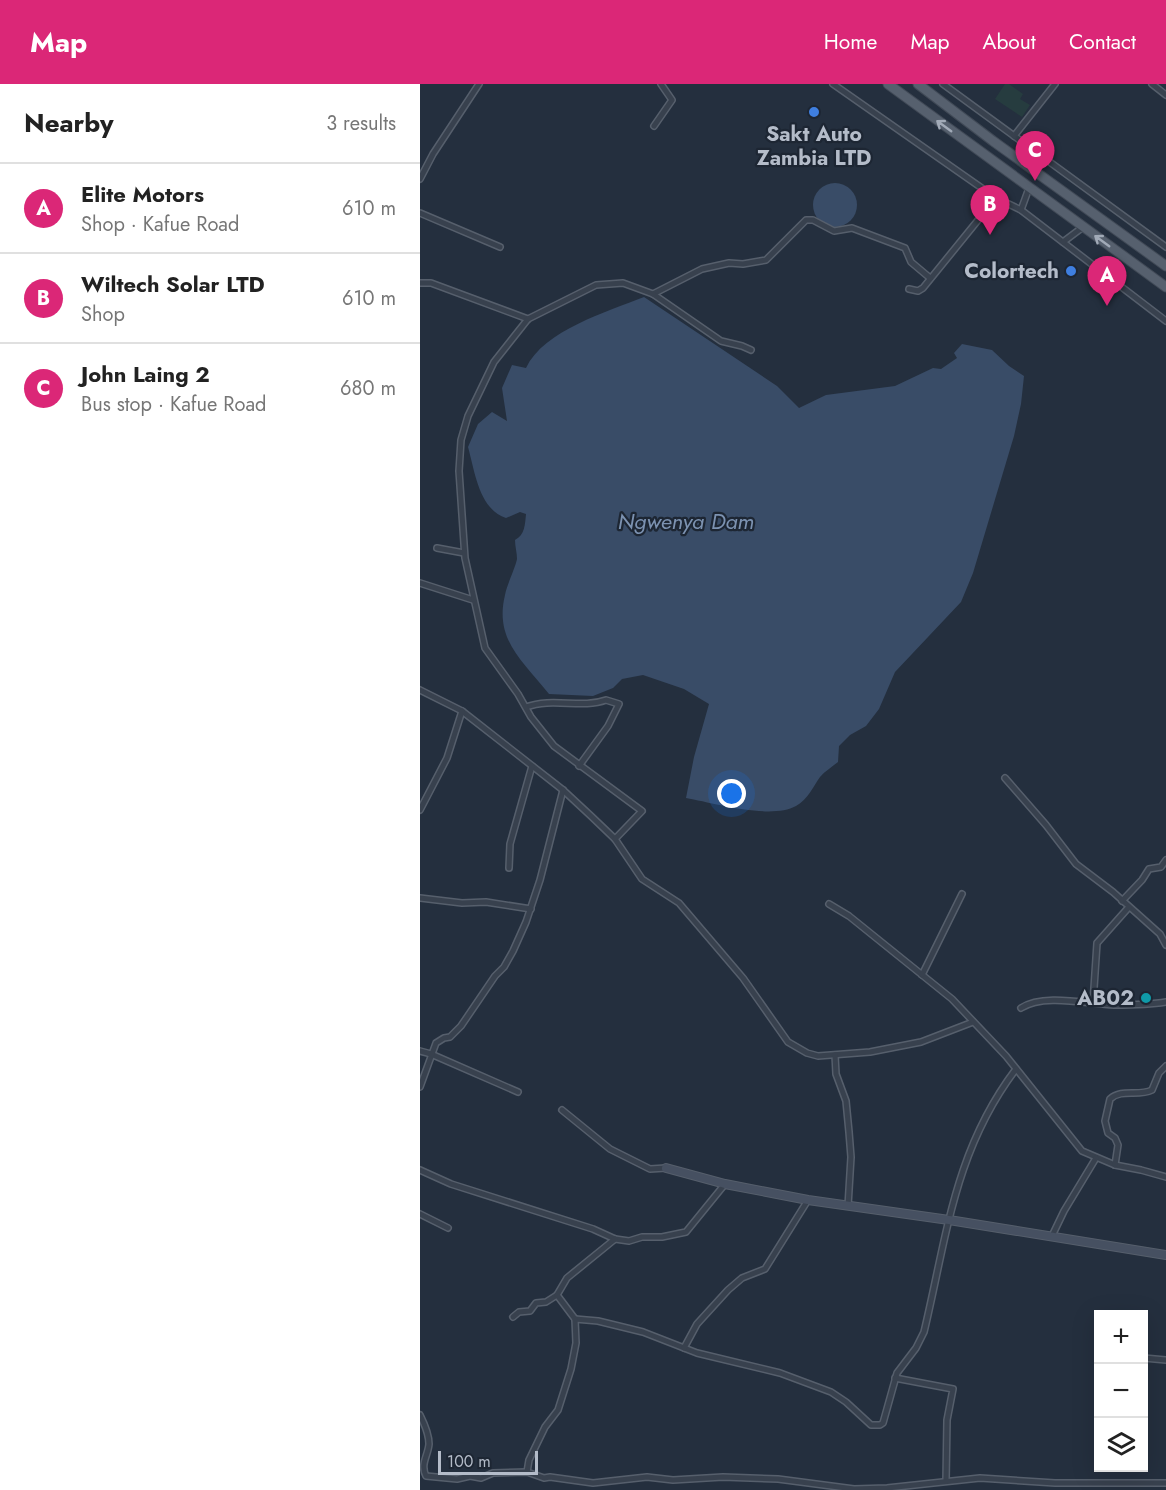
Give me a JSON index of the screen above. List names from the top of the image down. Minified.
{"water":["Ngwenya Dam"],"places":["Sakt Auto Zambia LTD","Colortech","AB02"],"scale_bar":"100 m","page":{"header":"Map","nav":["Home","Map","About","Contact"],"heading":["Nearby","3 results"],"pins":["C","B","A"],"list":[{"mark":"A","name":"Elite Motors","note":"Shop · Kafue Road","value":"610 m"},{"mark":"B","name":"Wiltech Solar LTD","note":"Shop","value":"610 m"},{"mark":"C","name":"John Laing 2","note":"Bus stop · Kafue Road","value":"680 m"}],"map_buttons":["+","−"],"scale":"100 m"}}
